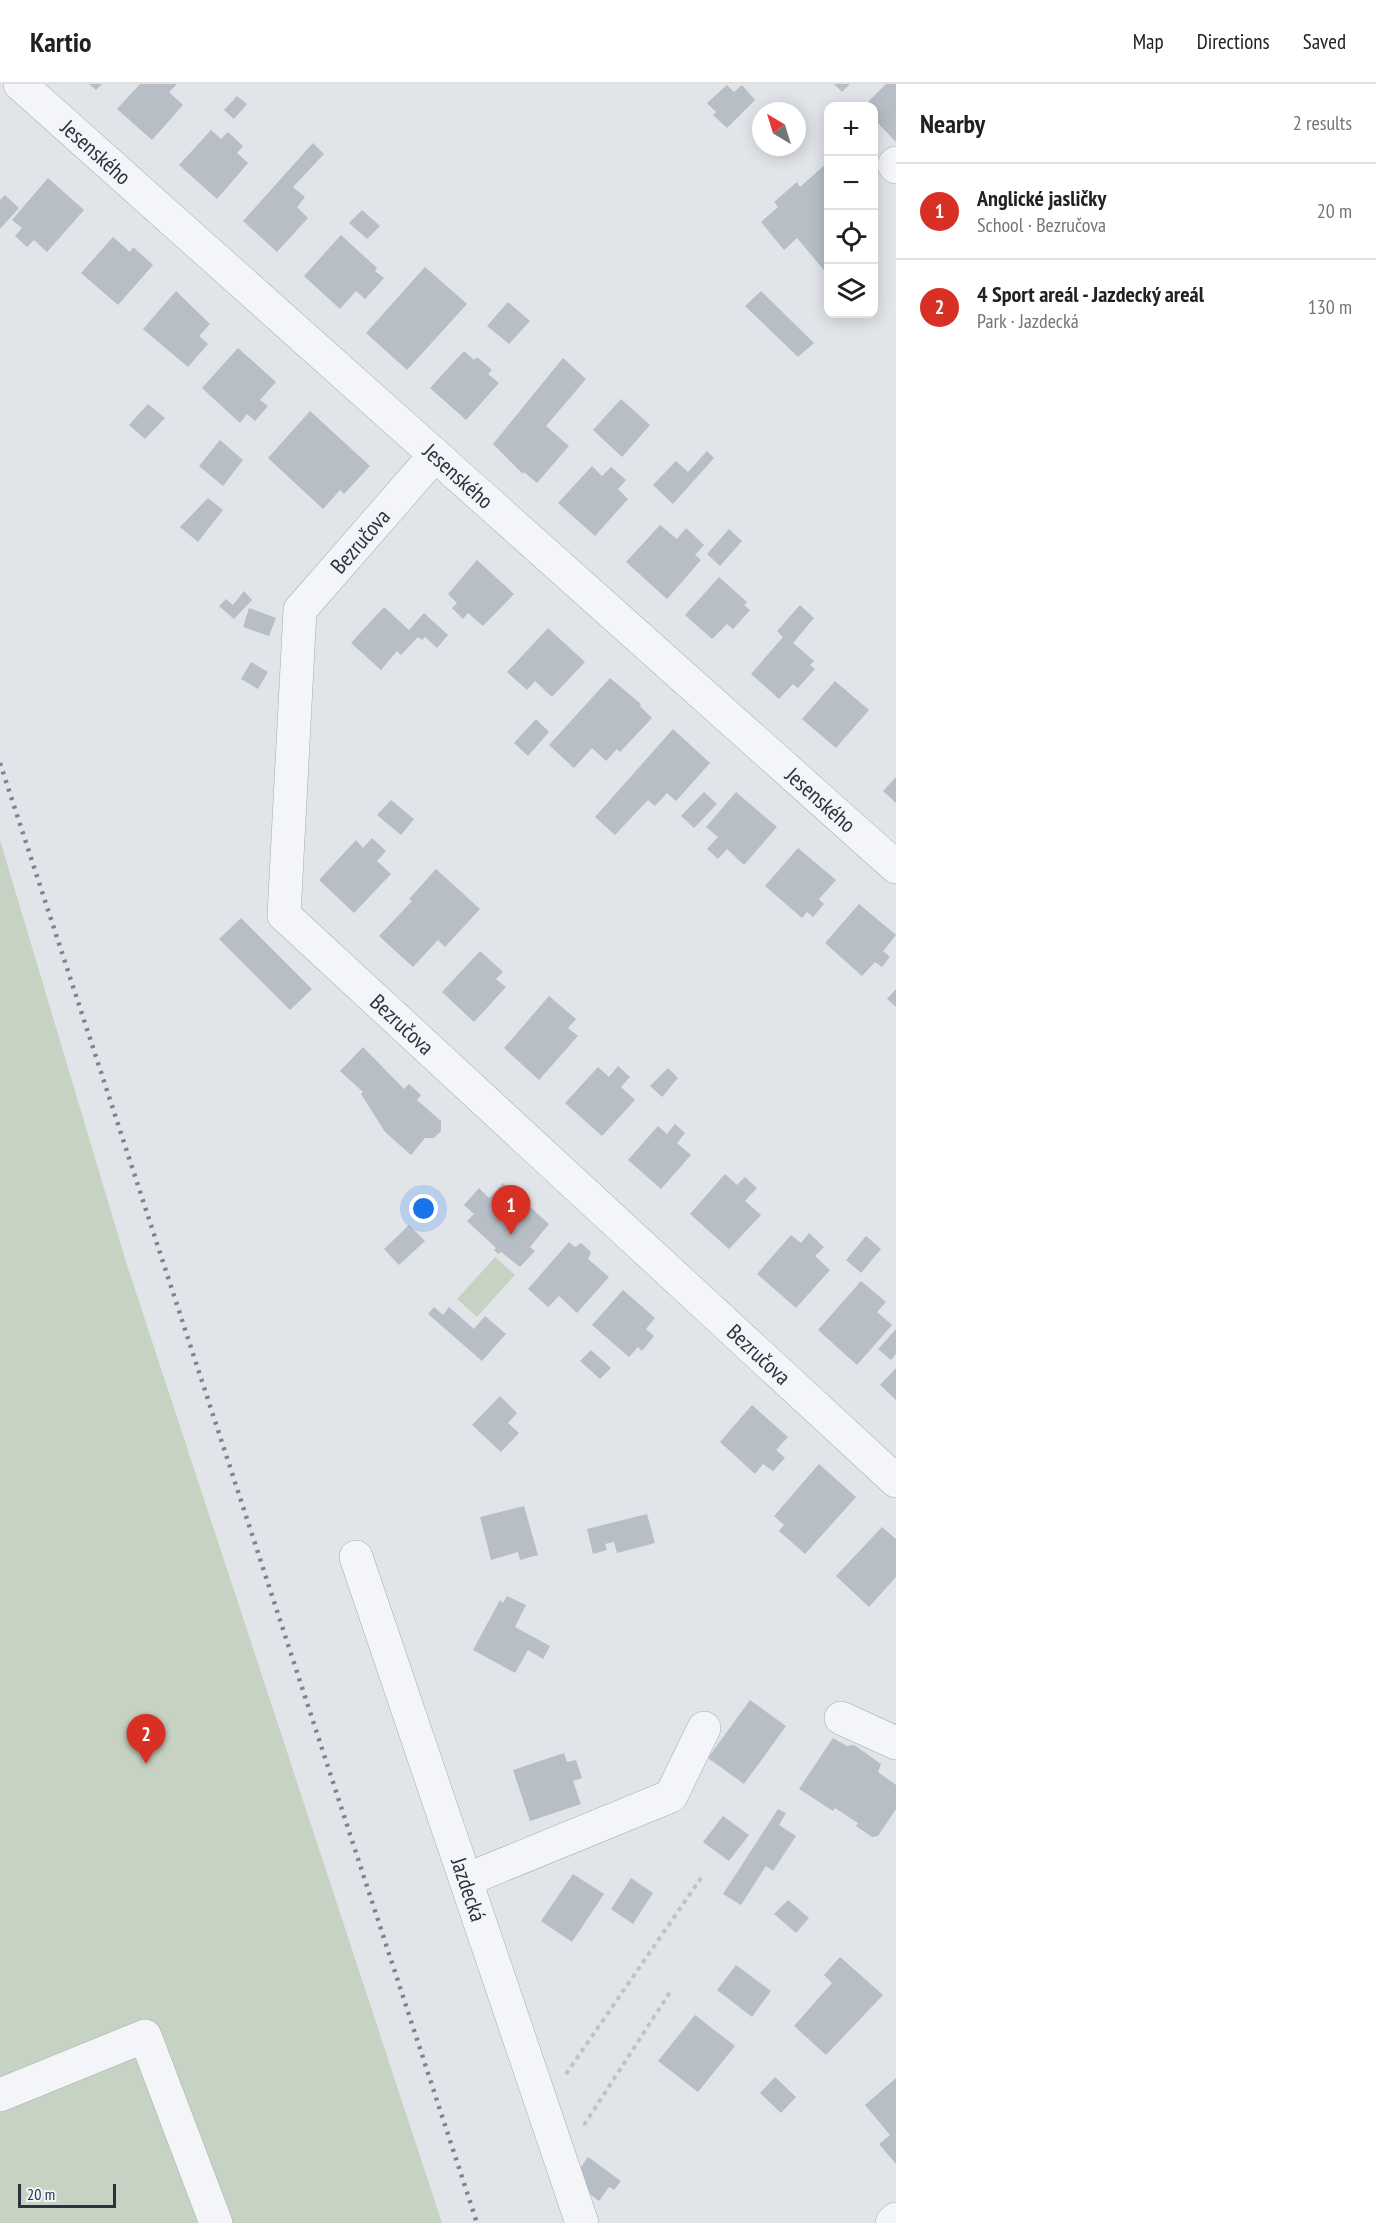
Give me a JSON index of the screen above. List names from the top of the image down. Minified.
{"streets":{"street":["Jesenského","Bezručova","Jazdecká"]},"crossings":[["Jesenského","Bezručova"]],"scale_bar":"20 m","north":"top left","page":{"header":"Kartio","nav":["Map","Directions","Saved"],"heading":["Nearby","2 results"],"map_buttons":["+","−"],"list":[{"mark":"1","name":"Anglické jasličky","note":"School · Bezručova","value":"20 m"},{"mark":"2","name":"4 Sport areál - Jazdecký areál","note":"Park · Jazdecká","value":"130 m"}],"pins":["1","2"],"scale":"20 m"}}
